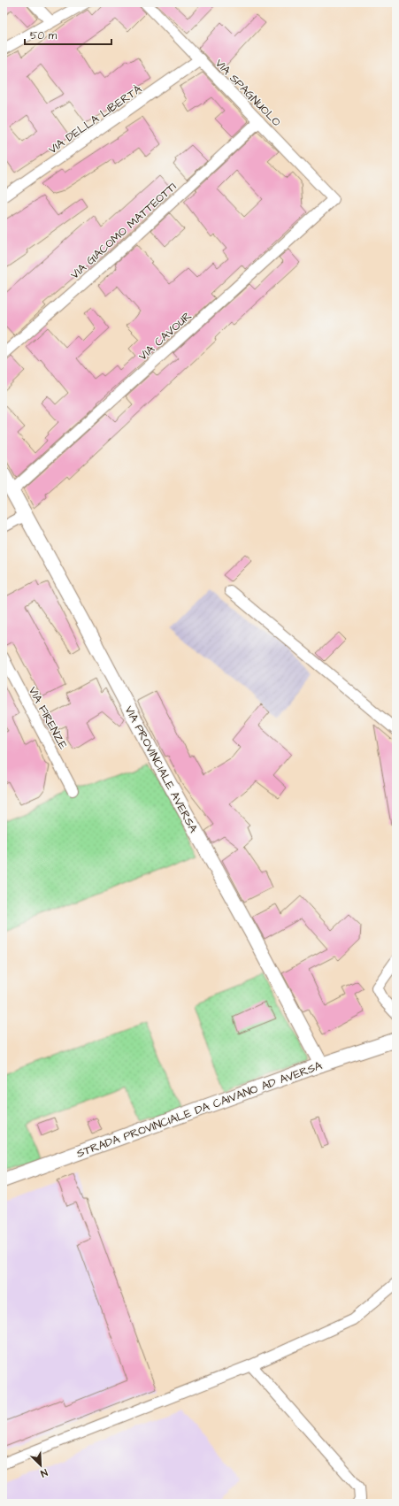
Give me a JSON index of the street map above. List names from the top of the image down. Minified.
{"streets":{"street":["VIA SPAGNUOLO","VIA DELLA LIBERTÀ","VIA GIACOMO MATTEOTTI","VIA CAVOUR","VIA FIRENZE","VIA PROVINCIALE AVERSA","STRADA PROVINCIALE DA CAIVANO AD AVERSA"]},"crossings":[["VIA SPAGNUOLO","VIA DELLA LIBERTÀ"],["VIA SPAGNUOLO","VIA GIACOMO MATTEOTTI"],["VIA SPAGNUOLO","VIA CAVOUR"],["VIA CAVOUR","VIA PROVINCIALE AVERSA"],["VIA PROVINCIALE AVERSA","STRADA PROVINCIALE DA CAIVANO AD AVERSA"]],"scale_bar":"50 m","north":"bottom right"}
